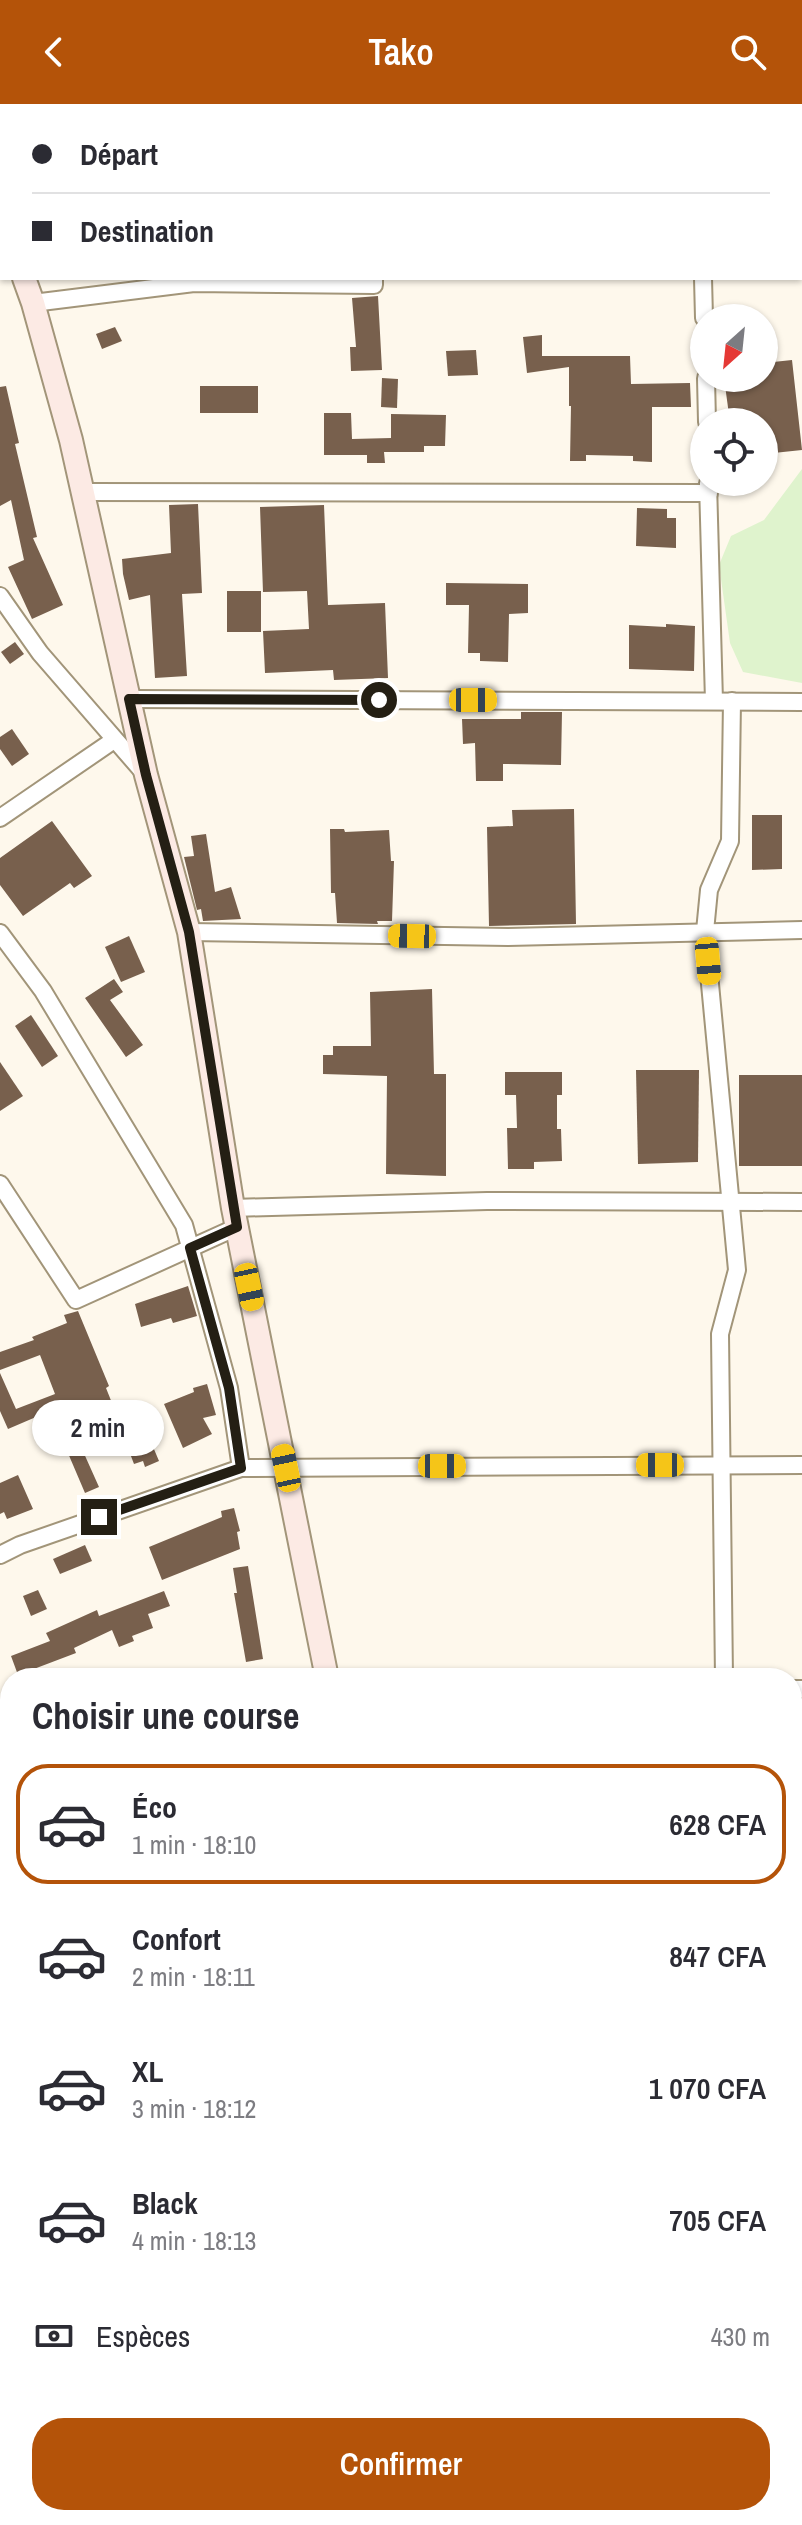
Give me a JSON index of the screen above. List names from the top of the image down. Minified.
{"north":"bottom left","page":{"header":"Tako","banner":["Départ","Destination"],"bubble":"2 min","heading":"Choisir une course","list":[{"name":"Éco","note":"1 min · 18:10","value":"628 CFA"},{"name":"Confort","note":"2 min · 18:11","value":"847 CFA"},{"name":"XL","note":"3 min · 18:12","value":"1 070 CFA"},{"name":"Black","note":"4 min · 18:13","value":"705 CFA"}],"pay":["Espèces","430 m"],"buttons":"Confirmer"}}
